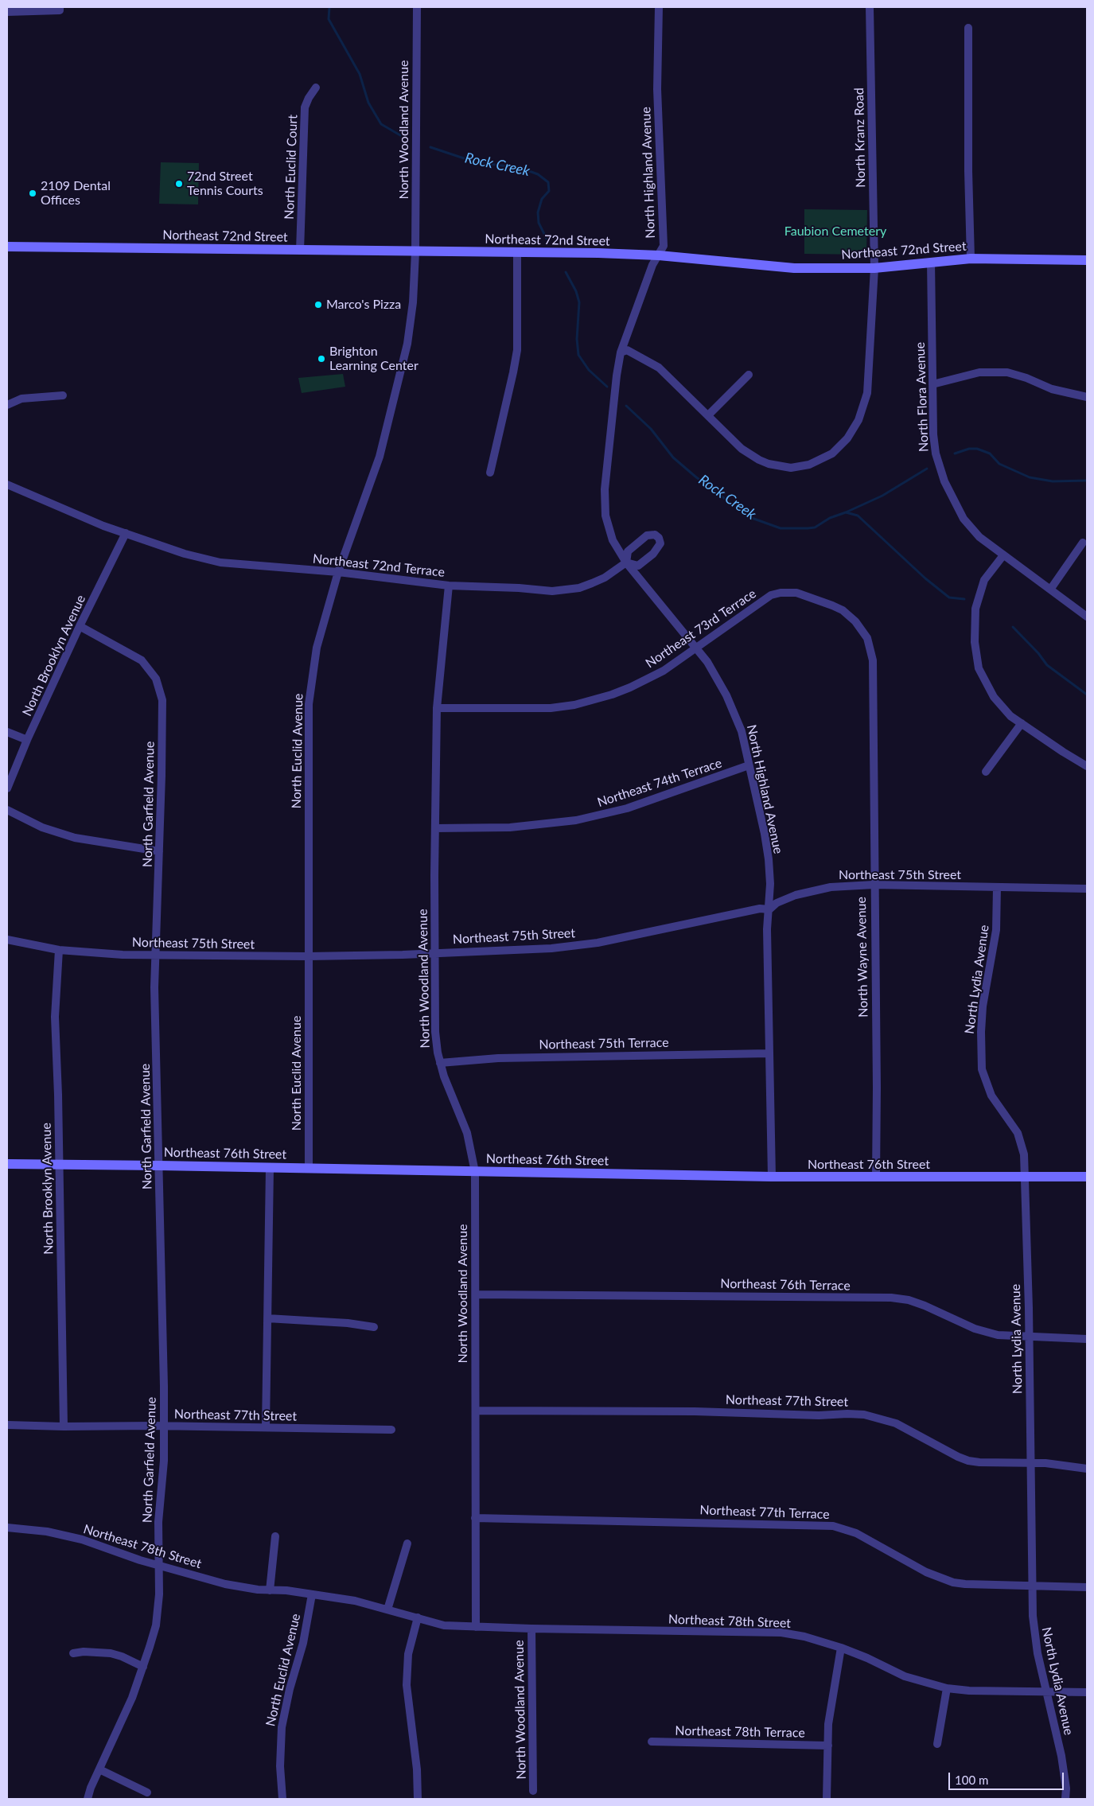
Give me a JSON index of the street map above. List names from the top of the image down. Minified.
{"streets":{"street":["North Woodland Avenue","North Kranz Road","North Euclid Court","North Highland Avenue","Northeast 72nd Street","North Flora Avenue","Northeast 72nd Terrace","Northeast 73rd Terrace","North Brooklyn Avenue","North Euclid Avenue","Northeast 74th Terrace","North Garfield Avenue","Northeast 75th Street","North Wayne Avenue","North Lydia Avenue","Northeast 75th Terrace","Northeast 76th Street","Northeast 76th Terrace","Northeast 77th Street","Northeast 77th Terrace","Northeast 78th Street","Northeast 78th Terrace"]},"crossings":[["North Woodland Avenue","Northeast 72nd Street"],["North Woodland Avenue","Northeast 72nd Terrace"],["North Woodland Avenue","Northeast 73rd Terrace"],["North Woodland Avenue","North Euclid Avenue"],["North Woodland Avenue","Northeast 74th Terrace"],["North Woodland Avenue","Northeast 75th Street"],["North Woodland Avenue","Northeast 75th Terrace"],["North Woodland Avenue","Northeast 76th Street"],["North Woodland Avenue","Northeast 76th Terrace"],["North Woodland Avenue","Northeast 77th Street"],["North Woodland Avenue","Northeast 77th Terrace"],["North Woodland Avenue","Northeast 78th Street"],["North Kranz Road","North Highland Avenue"],["North Kranz Road","Northeast 72nd Street"],["North Euclid Court","Northeast 72nd Street"],["North Highland Avenue","Northeast 72nd Street"],["North Highland Avenue","Northeast 72nd Terrace"],["North Highland Avenue","Northeast 73rd Terrace"],["North Highland Avenue","Northeast 74th Terrace"],["North Highland Avenue","Northeast 75th Street"],["North Highland Avenue","Northeast 75th Terrace"],["North Highland Avenue","Northeast 76th Street"],["Northeast 72nd Street","North Flora Avenue"],["Northeast 72nd Street","North Euclid Avenue"],["Northeast 72nd Terrace","North Brooklyn Avenue"],["Northeast 72nd Terrace","North Euclid Avenue"],["Northeast 73rd Terrace","North Wayne Avenue"],["North Brooklyn Avenue","North Garfield Avenue"],["North Brooklyn Avenue","Northeast 75th Street"],["North Brooklyn Avenue","Northeast 76th Street"],["North Brooklyn Avenue","Northeast 77th Street"],["North Euclid Avenue","Northeast 75th Street"],["North Euclid Avenue","Northeast 76th Street"],["North Euclid Avenue","Northeast 78th Street"],["North Garfield Avenue","Northeast 75th Street"],["North Garfield Avenue","Northeast 76th Street"],["North Garfield Avenue","Northeast 77th Street"],["North Garfield Avenue","Northeast 78th Street"],["Northeast 75th Street","North Wayne Avenue"],["Northeast 75th Street","North Lydia Avenue"],["North Wayne Avenue","Northeast 76th Street"],["North Lydia Avenue","Northeast 76th Street"],["North Lydia Avenue","Northeast 76th Terrace"],["North Lydia Avenue","Northeast 77th Street"],["North Lydia Avenue","Northeast 77th Terrace"],["North Lydia Avenue","Northeast 78th Street"]],"water":["Rock Creek"],"parks":["Faubion Cemetery"],"places":["72nd Street Tennis Courts","2109 Dental Offices","Marco's Pizza","Brighton Learning Center"],"scale_bar":"100 m"}
